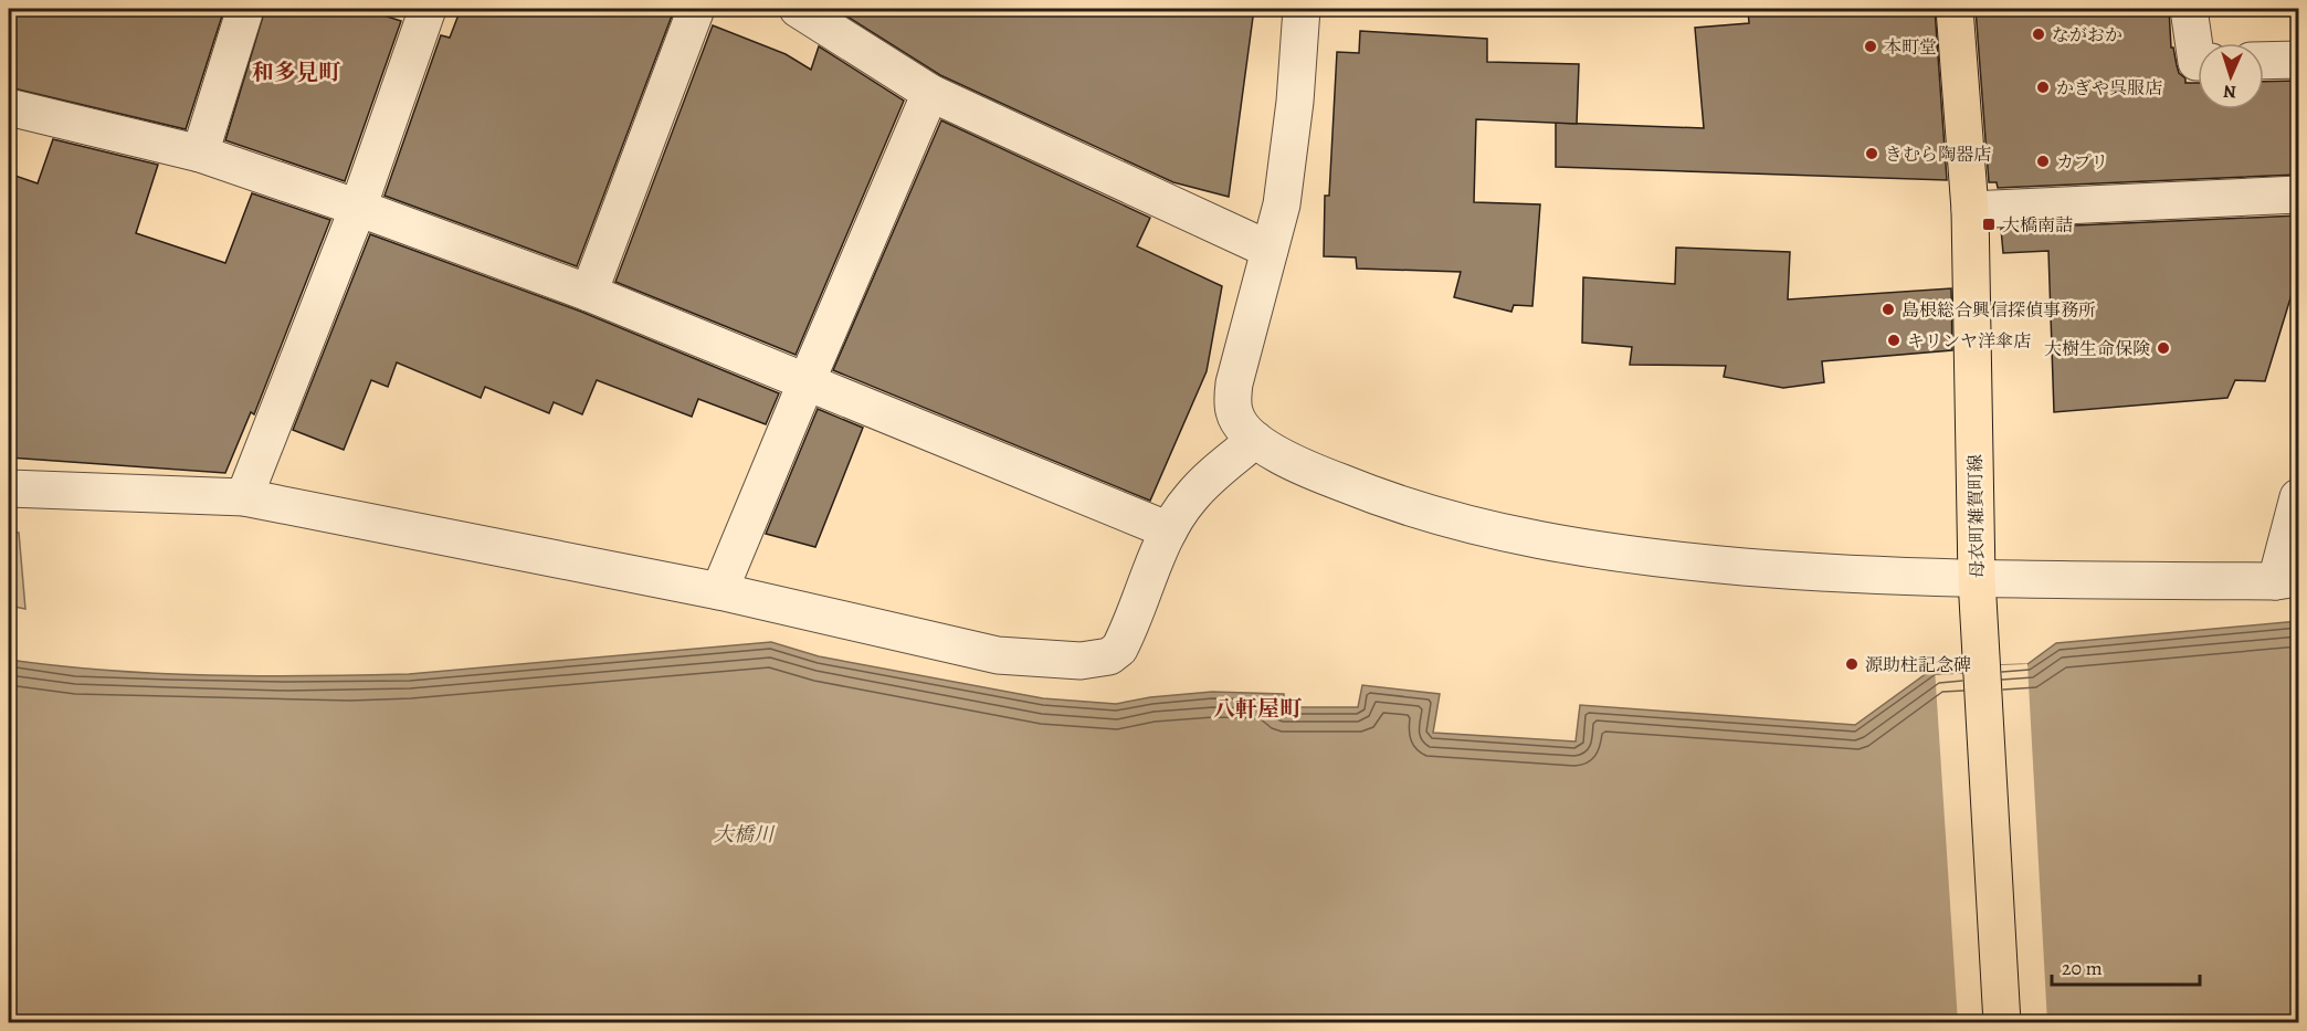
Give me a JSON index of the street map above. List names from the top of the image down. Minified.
{"streets":{"main road":["母衣町雑賀町線"]},"districts":["和多見町","八軒屋町"],"water":["大橋川"],"places":{"other":["ながおか","本町堂","かぎや呉服店","きむら陶器店","カプリ","島根総合興信探偵事務所","キリンヤ洋傘店","大樹生命保険","源助柱記念碑"],"transit":["大橋南詰"]},"scale_bar":"20 m","north":"bottom"}
